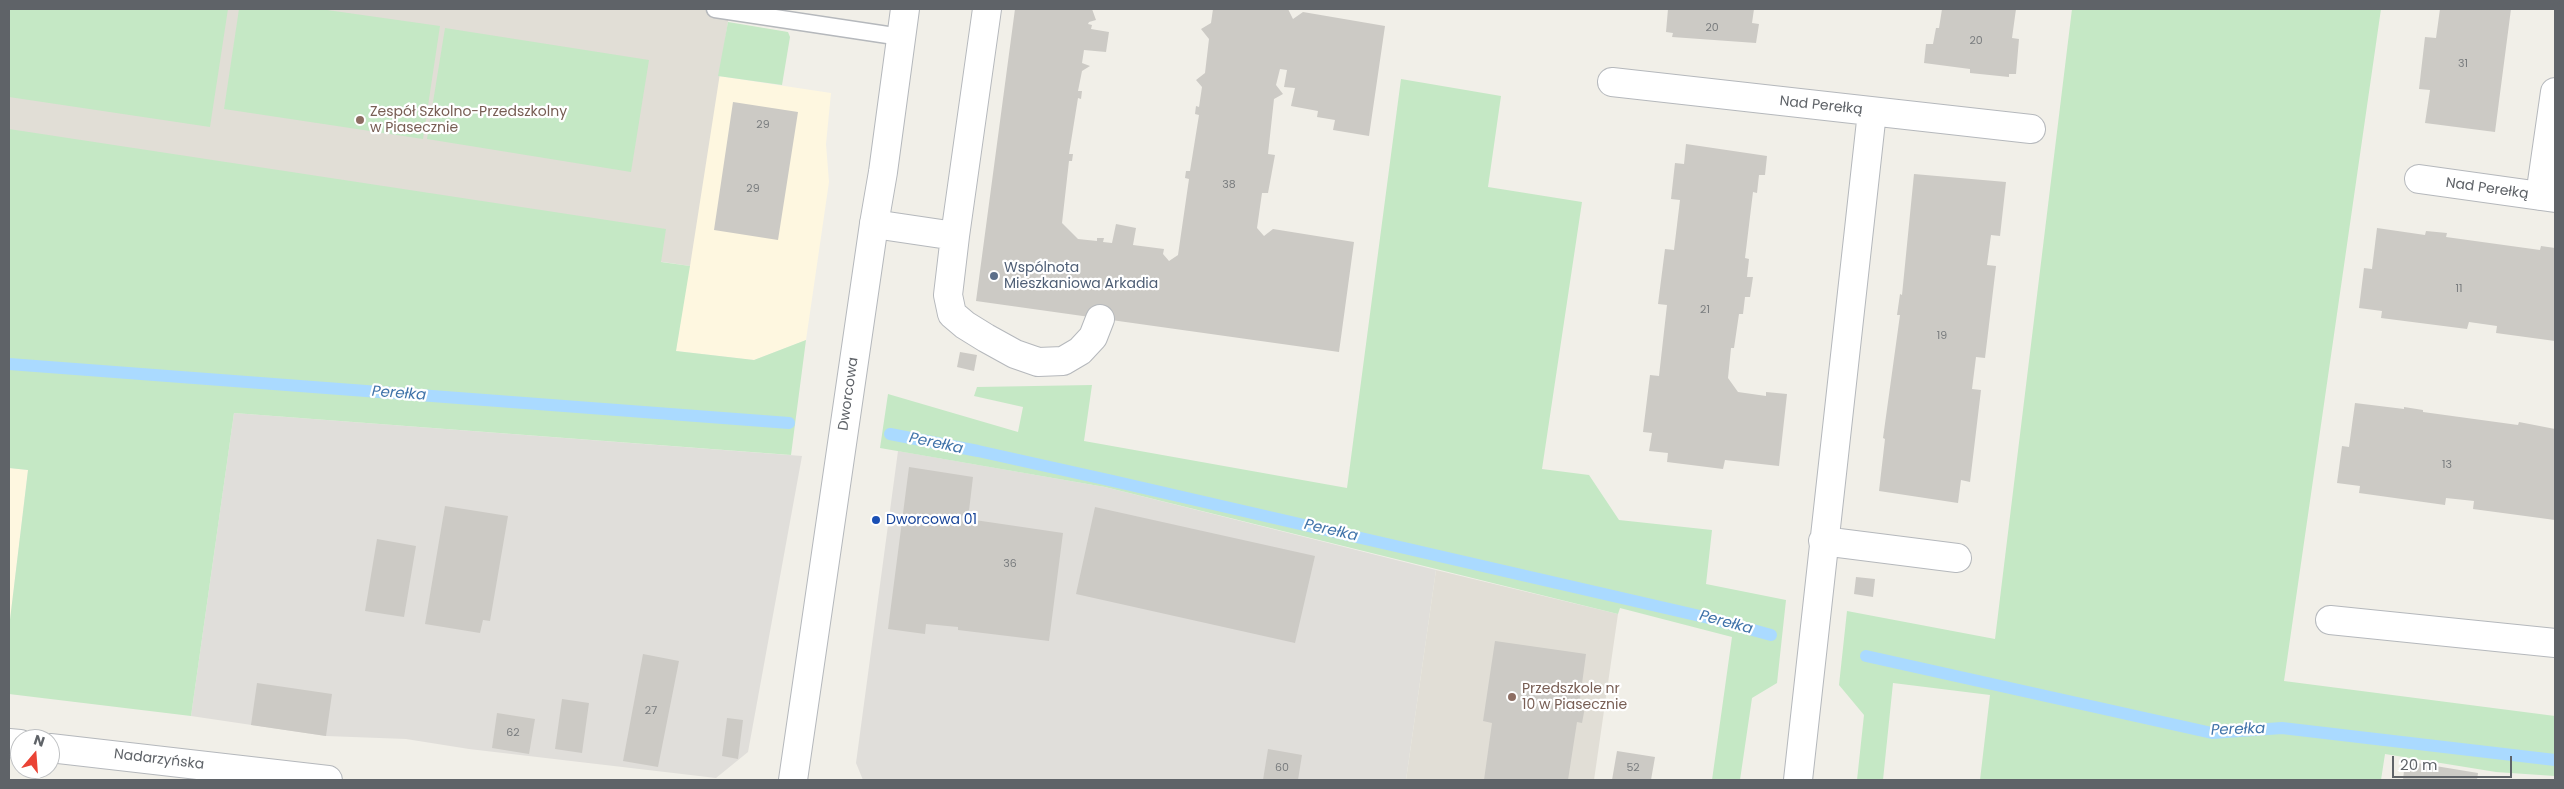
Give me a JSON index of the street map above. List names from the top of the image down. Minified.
{"streets":{"street":["Nad Perełką","Dworcowa","Nadarzyńska"]},"water":["Perełka"],"places":["Zespół Szkolno-Przedszkolny w Piasecznie","Wspólnota Mieszkaniowa Arkadia","Dworcowa 01","Przedszkole nr 10 w Piasecznie"],"house_numbers":["20","20","31","29","38","29","11","21","19","13","36","27","62","60","52"],"scale_bar":"20 m","north":"top"}
